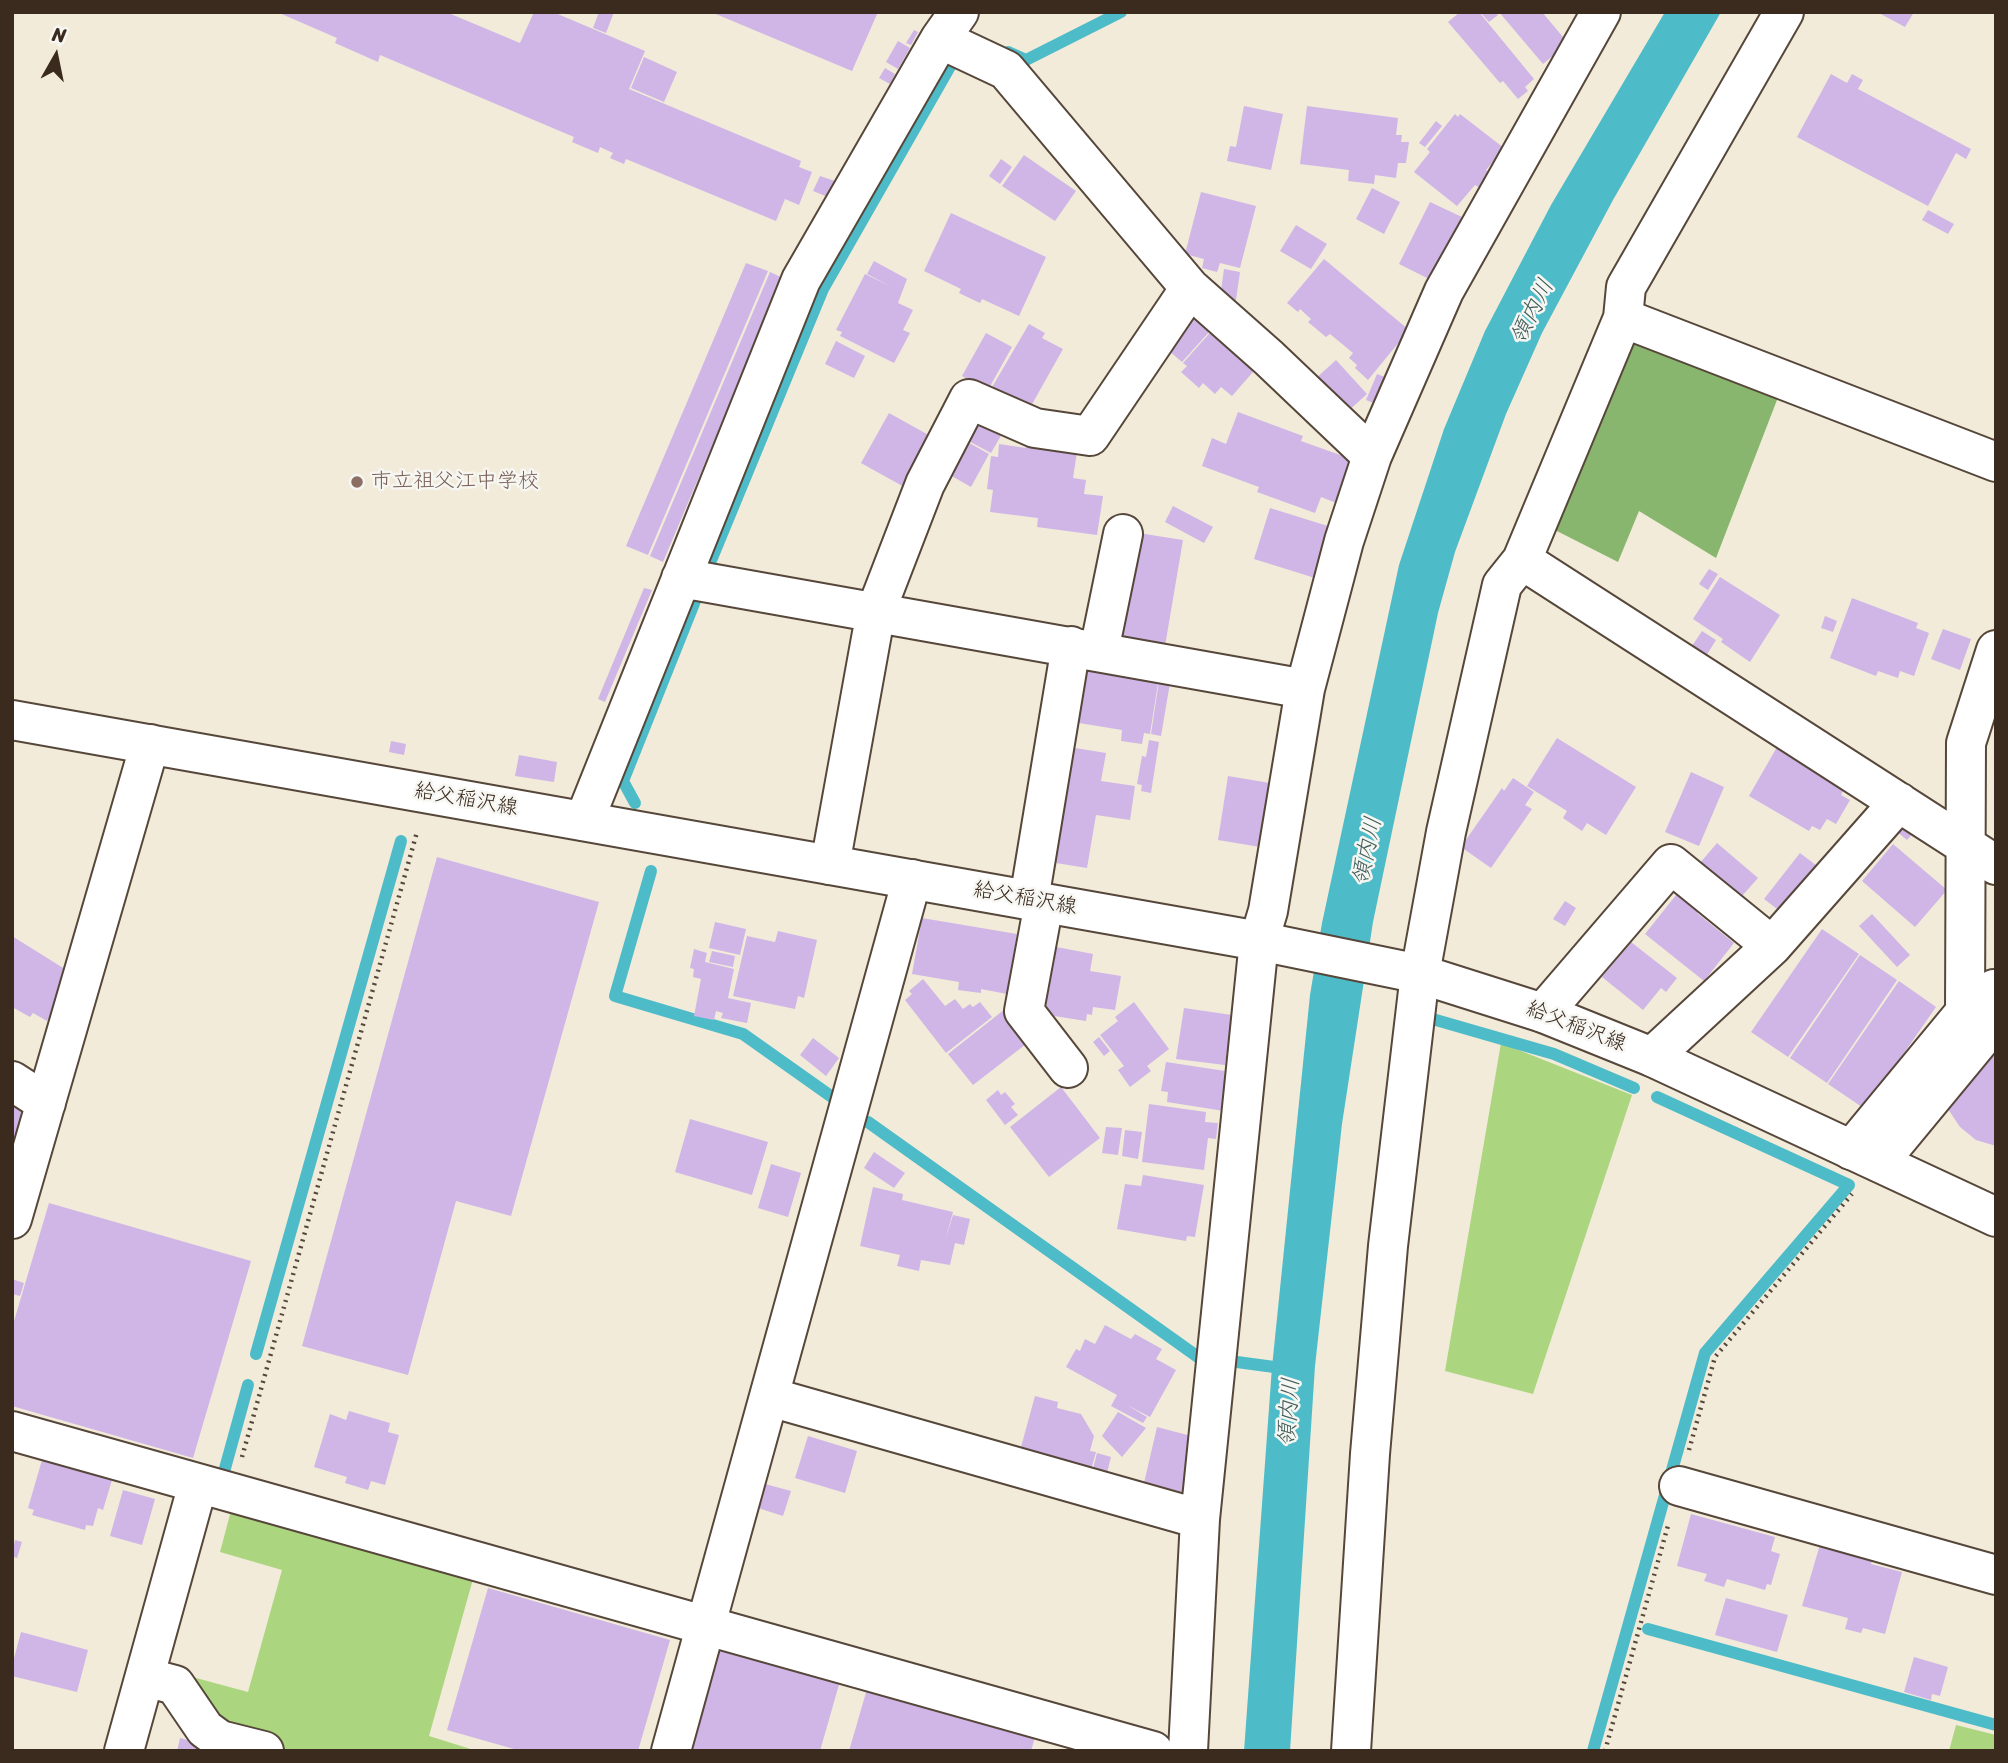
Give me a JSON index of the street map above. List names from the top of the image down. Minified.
{"streets":{"street":["給父稲沢線"]},"water":["領内川"],"places":["市立祖父江中学校"],"north":"top"}
